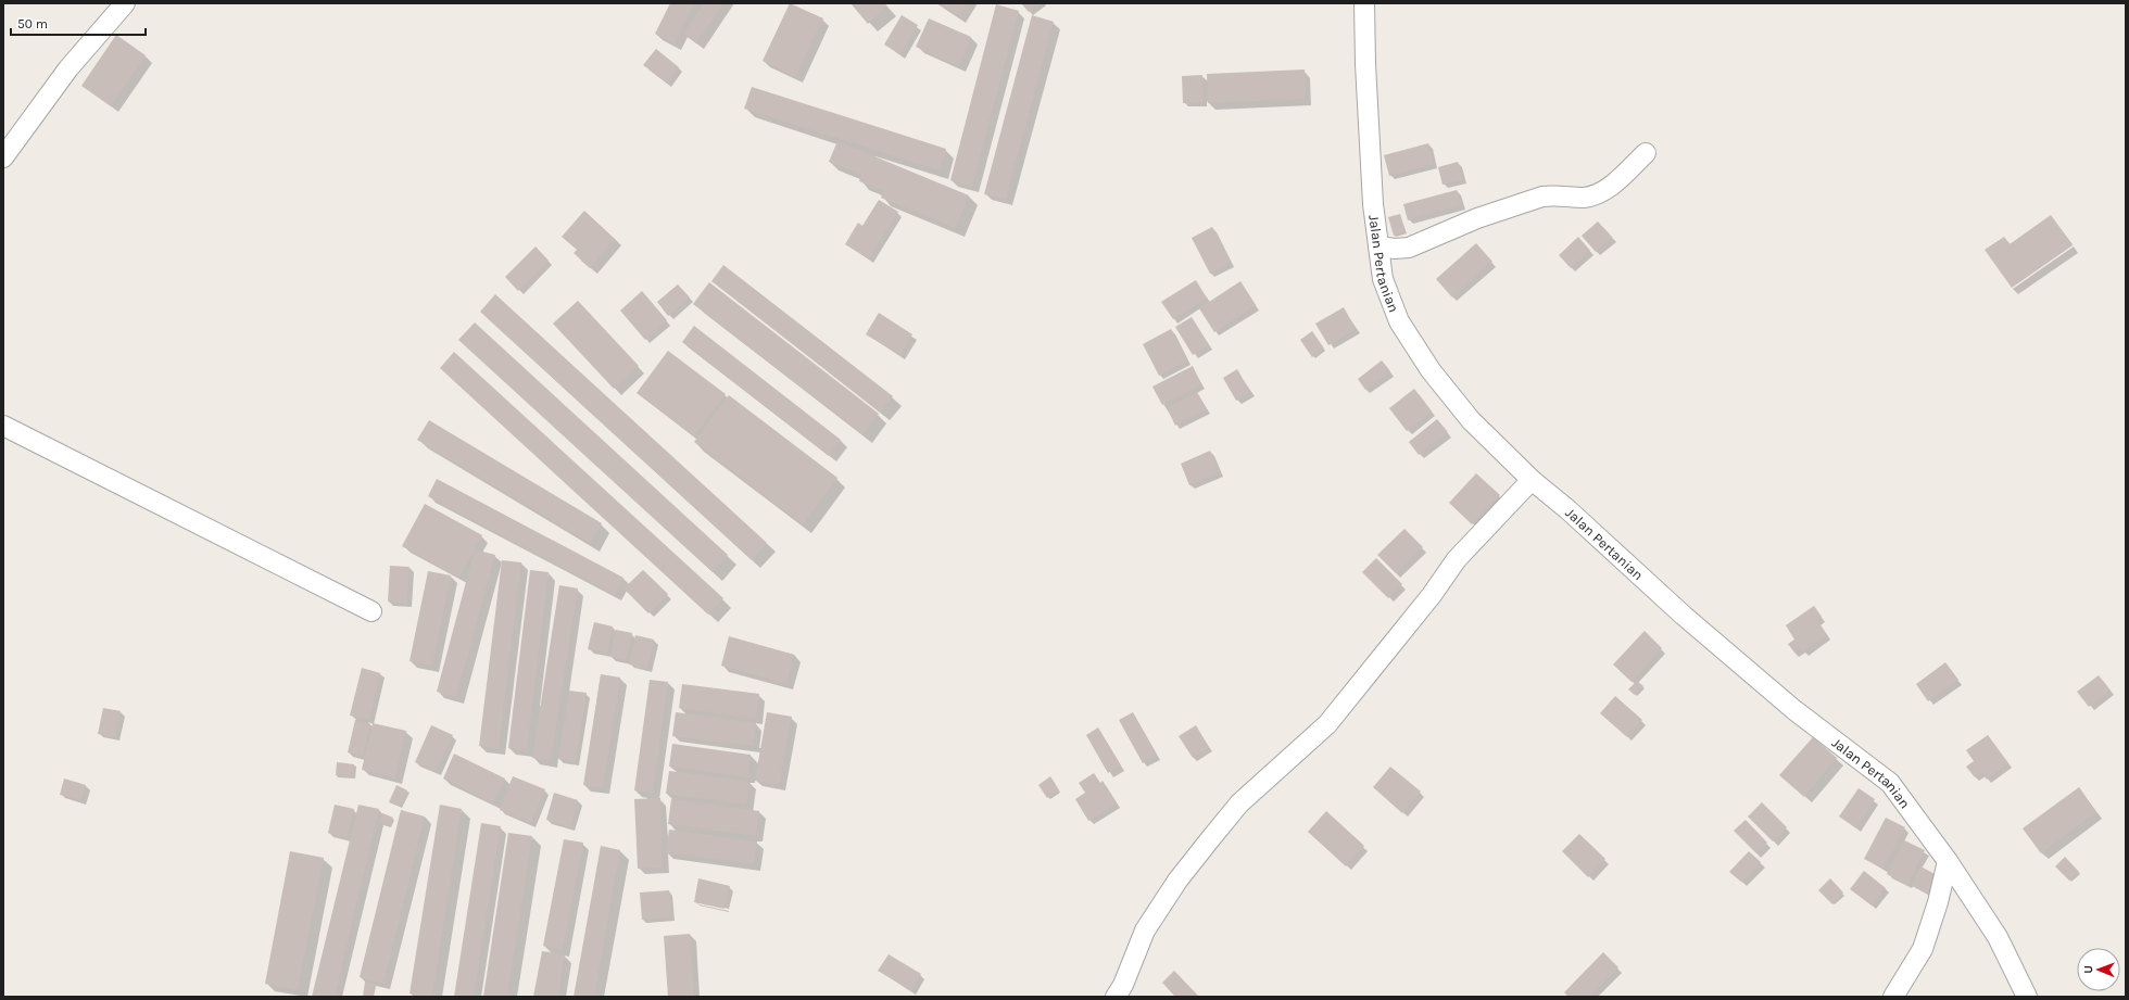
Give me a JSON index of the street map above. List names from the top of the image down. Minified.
{"streets":{"street":["Jalan Pertanian"]},"scale_bar":"50 m","north":"left"}
